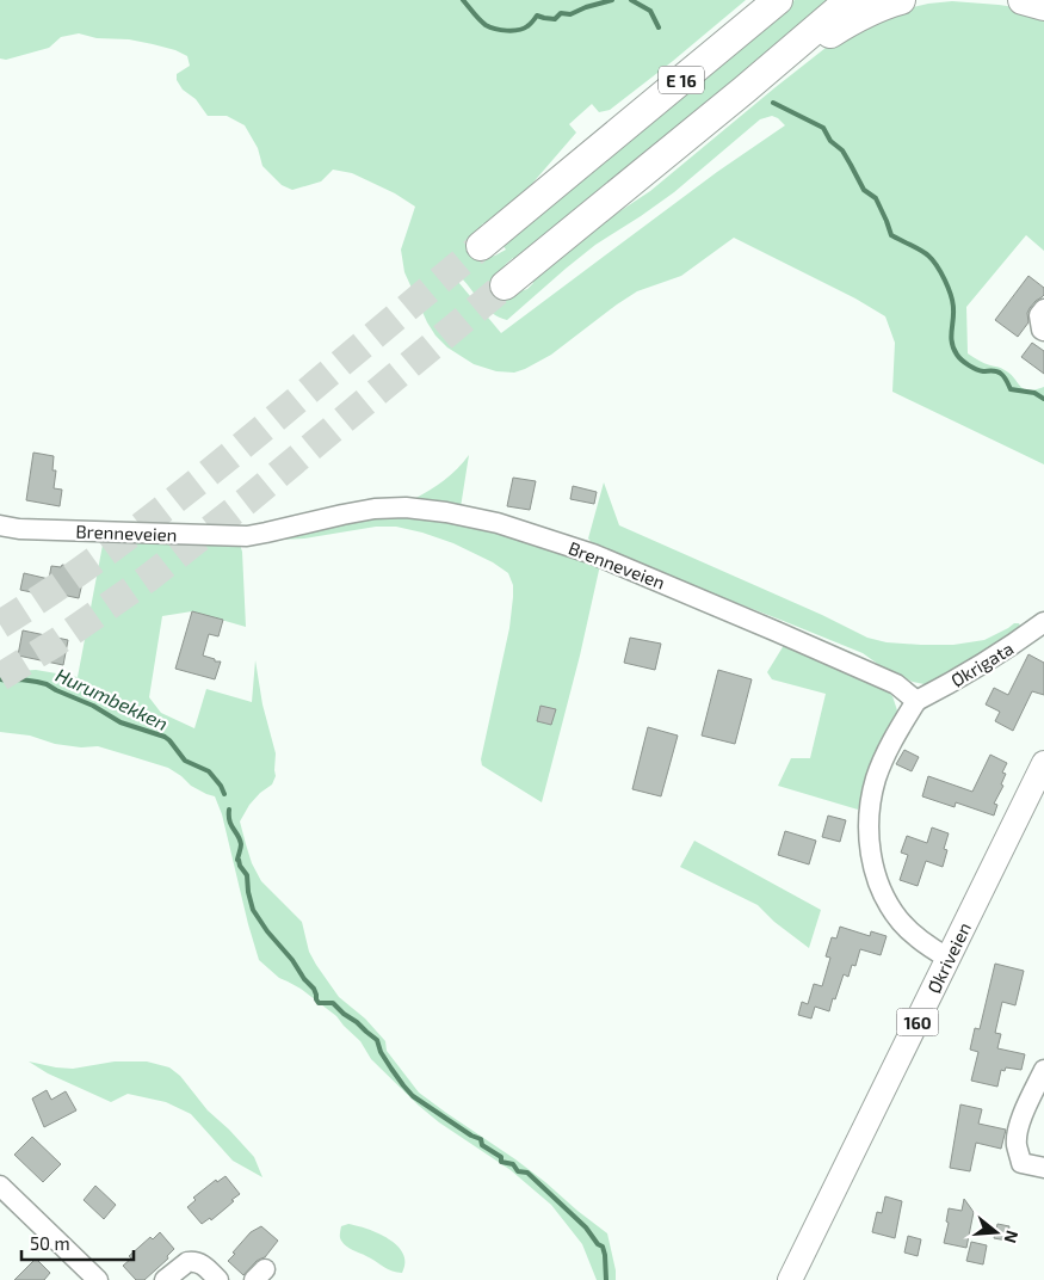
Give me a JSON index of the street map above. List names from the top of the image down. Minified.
{"streets":{"highway":["E 16"],"main road":["Økriveien","160"],"street":["Brenneveien","Økrigata"]},"crossings":[["Brenneveien","Økrigata"]],"water":["Hurumbekken"],"scale_bar":"50 m","north":"right"}
